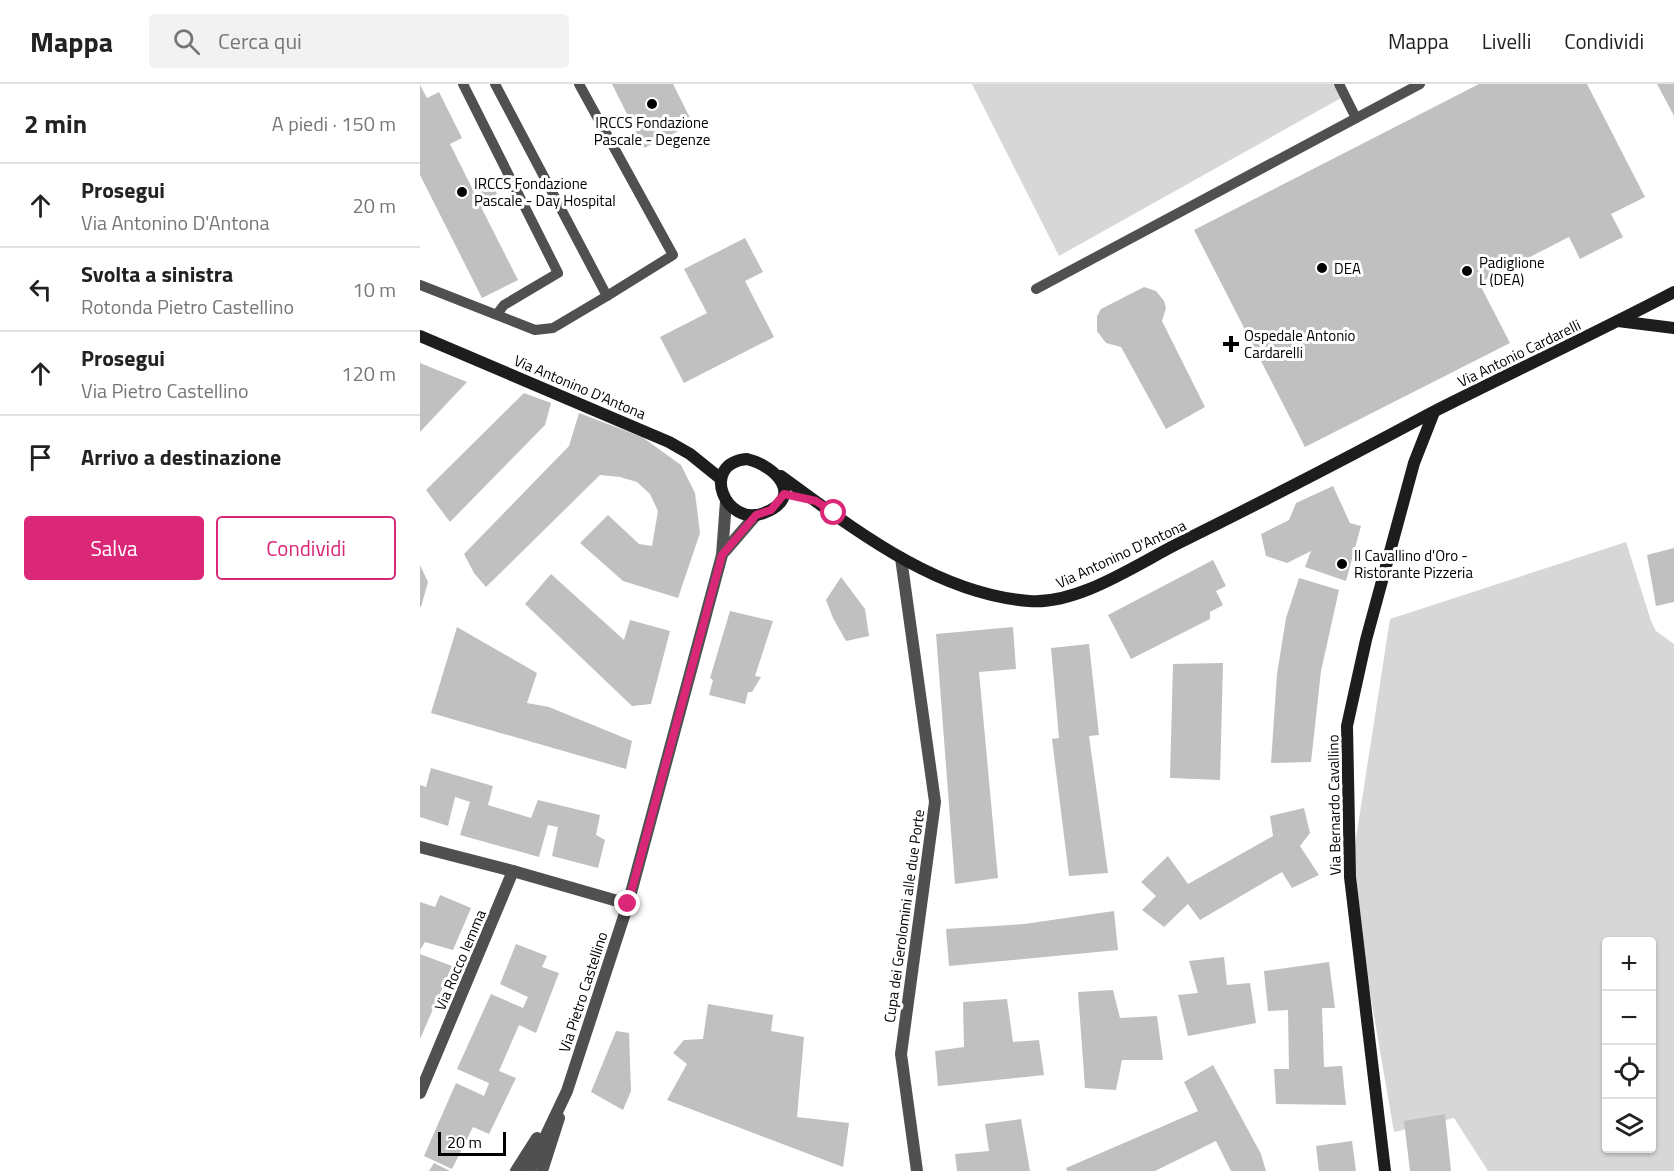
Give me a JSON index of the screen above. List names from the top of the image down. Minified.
{"streets":{"main road":["Via Antonio Cardarelli","Via Antonino D'Antona","Via Bernardo Cavallino"],"street":["Cupa dei Gerolomini alle due Porte","Via Rocco Iemma","Via Pietro Castellino"]},"crossings":[["Via Antonio Cardarelli","Via Antonino D'Antona"],["Via Antonio Cardarelli","Via Bernardo Cavallino"],["Via Antonino D'Antona","Via Bernardo Cavallino"],["Via Antonino D'Antona","Cupa dei Gerolomini alle due Porte"],["Via Antonino D'Antona","Via Pietro Castellino"]],"places":{"other":["IRCCS Fondazione Pascale - Degenze","IRCCS Fondazione Pascale - Day Hospital","DEA","Padiglione L (DEA)","Il Cavallino d'Oro - Ristorante Pizzeria"],"health":["Ospedale Antonio Cardarelli"]},"scale_bar":"20 m","page":{"header":"Mappa","search":"Cerca qui","nav":["Mappa","Livelli","Condividi"],"heading":["2 min","A piedi · 150 m"],"list":[["Prosegui","Via Antonino D'Antona","20 m"],["Svolta a sinistra","Rotonda Pietro Castellino","10 m"],["Prosegui","Via Pietro Castellino","120 m"],"Arrivo a destinazione"],"buttons":["Salva","Condividi"],"map_buttons":["+","−"],"scale":"20 m"}}
